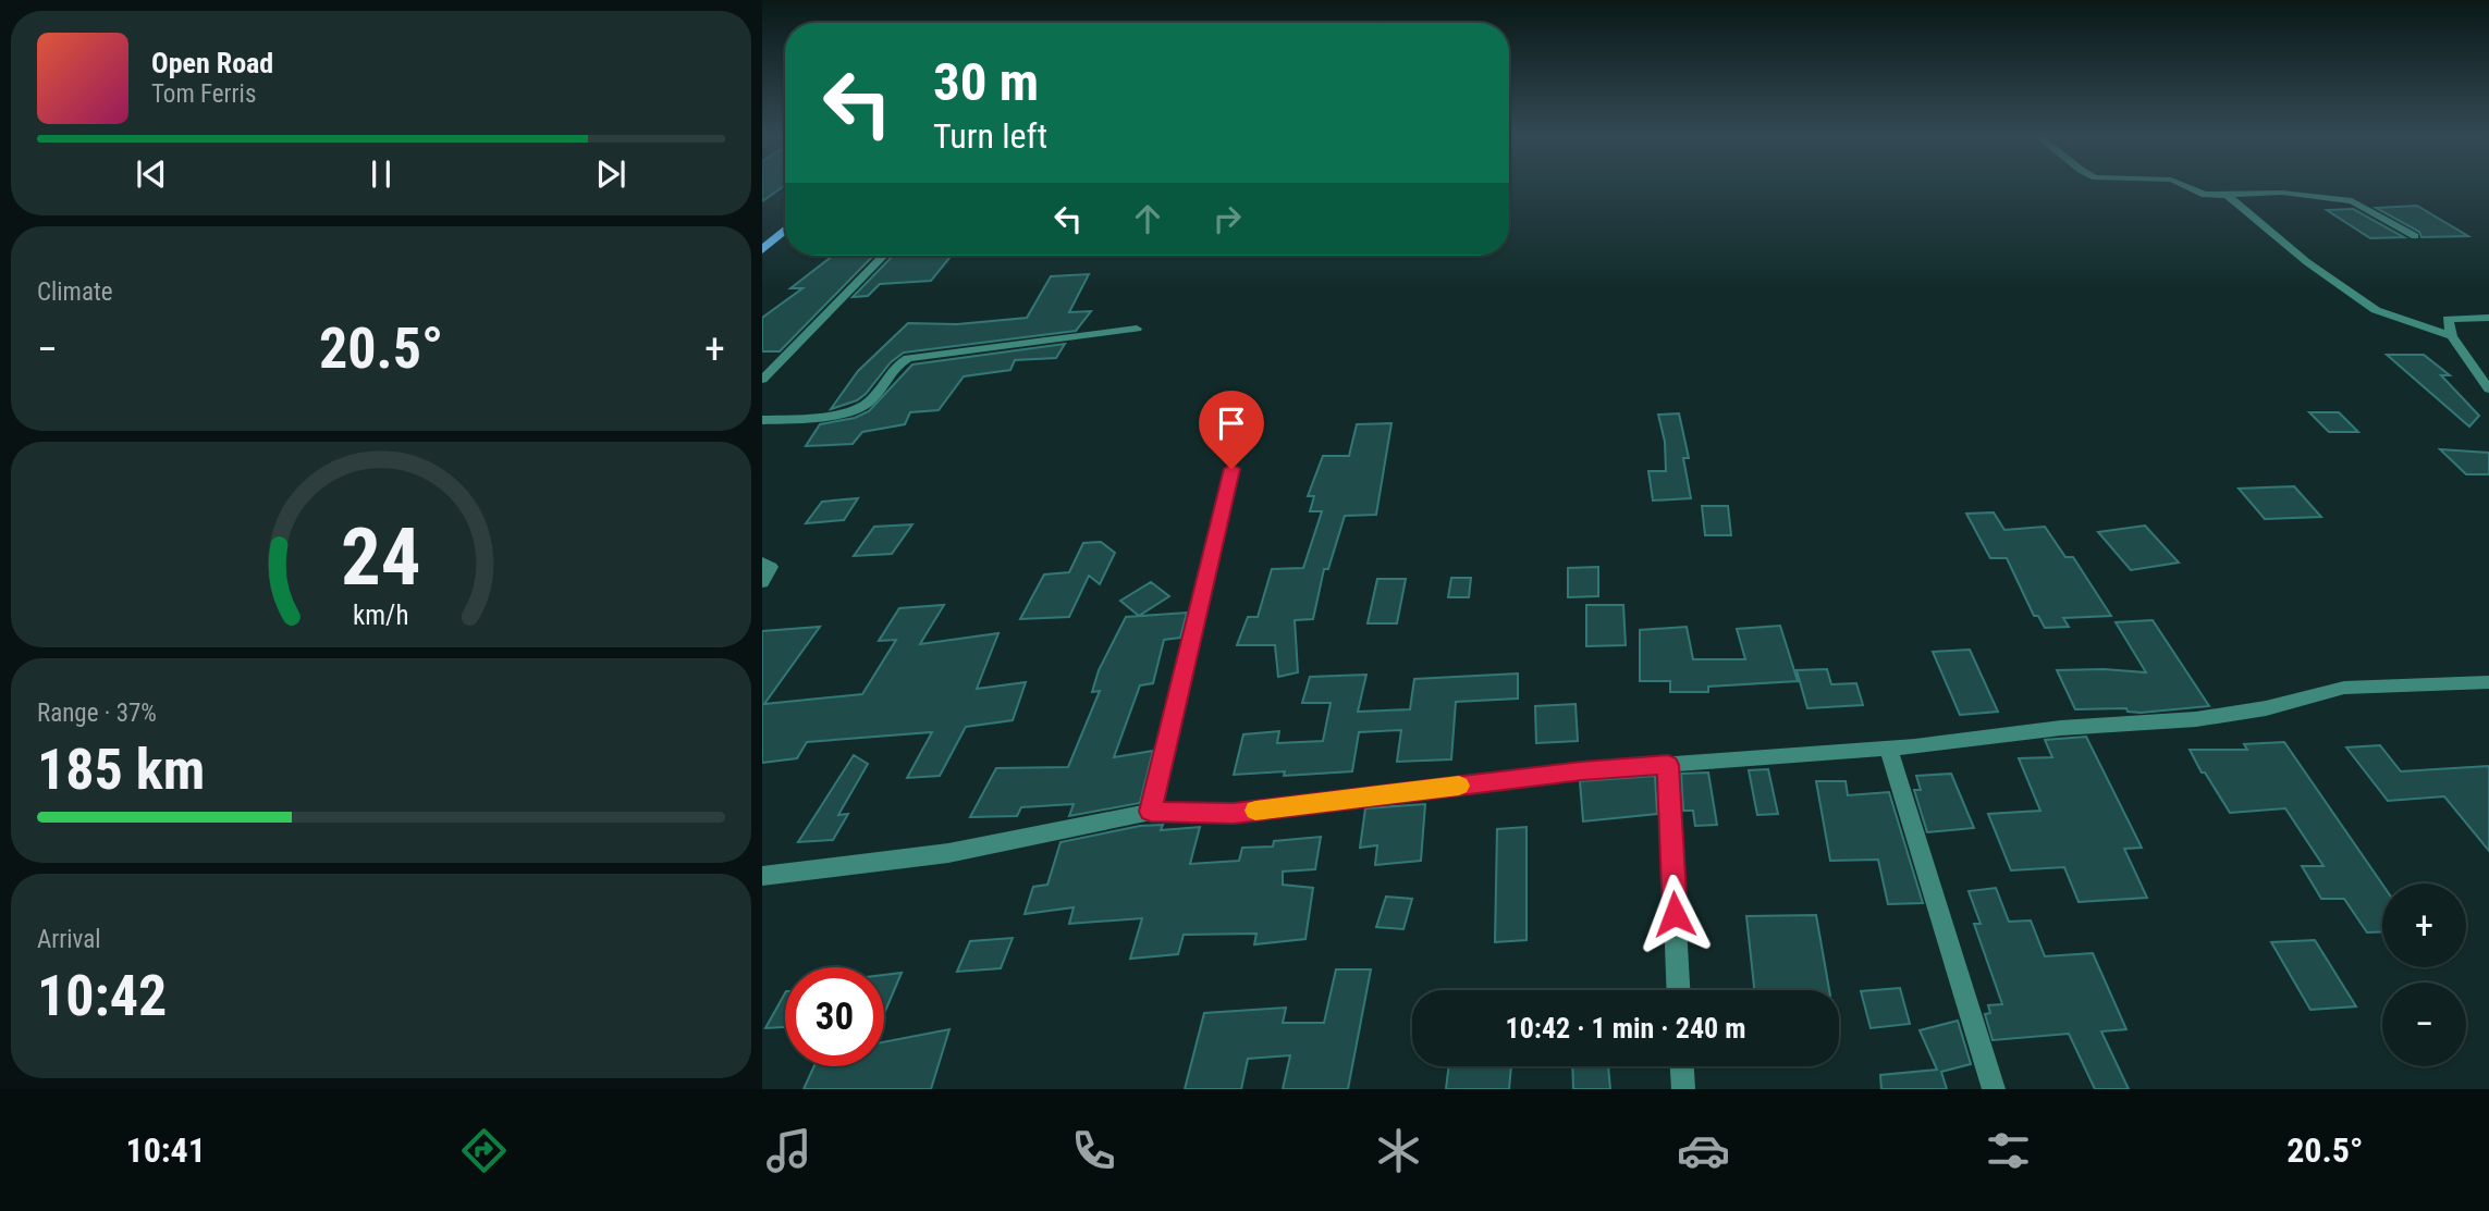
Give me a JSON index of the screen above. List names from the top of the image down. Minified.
{"page":{"turn":["30 m","Turn left"],"song":["Open Road","Tom Ferris"],"tile":["Climate",["Range · 37%","185 km"],["Arrival","10:42"]],"heat":["−","20.5°","+"],"map_buttons":["+","−"],"limit":"30","trip":"10:42 · 1 min · 240 m","tabs":["10:41","20.5°"],"gauge":["24","km/h"]}}
